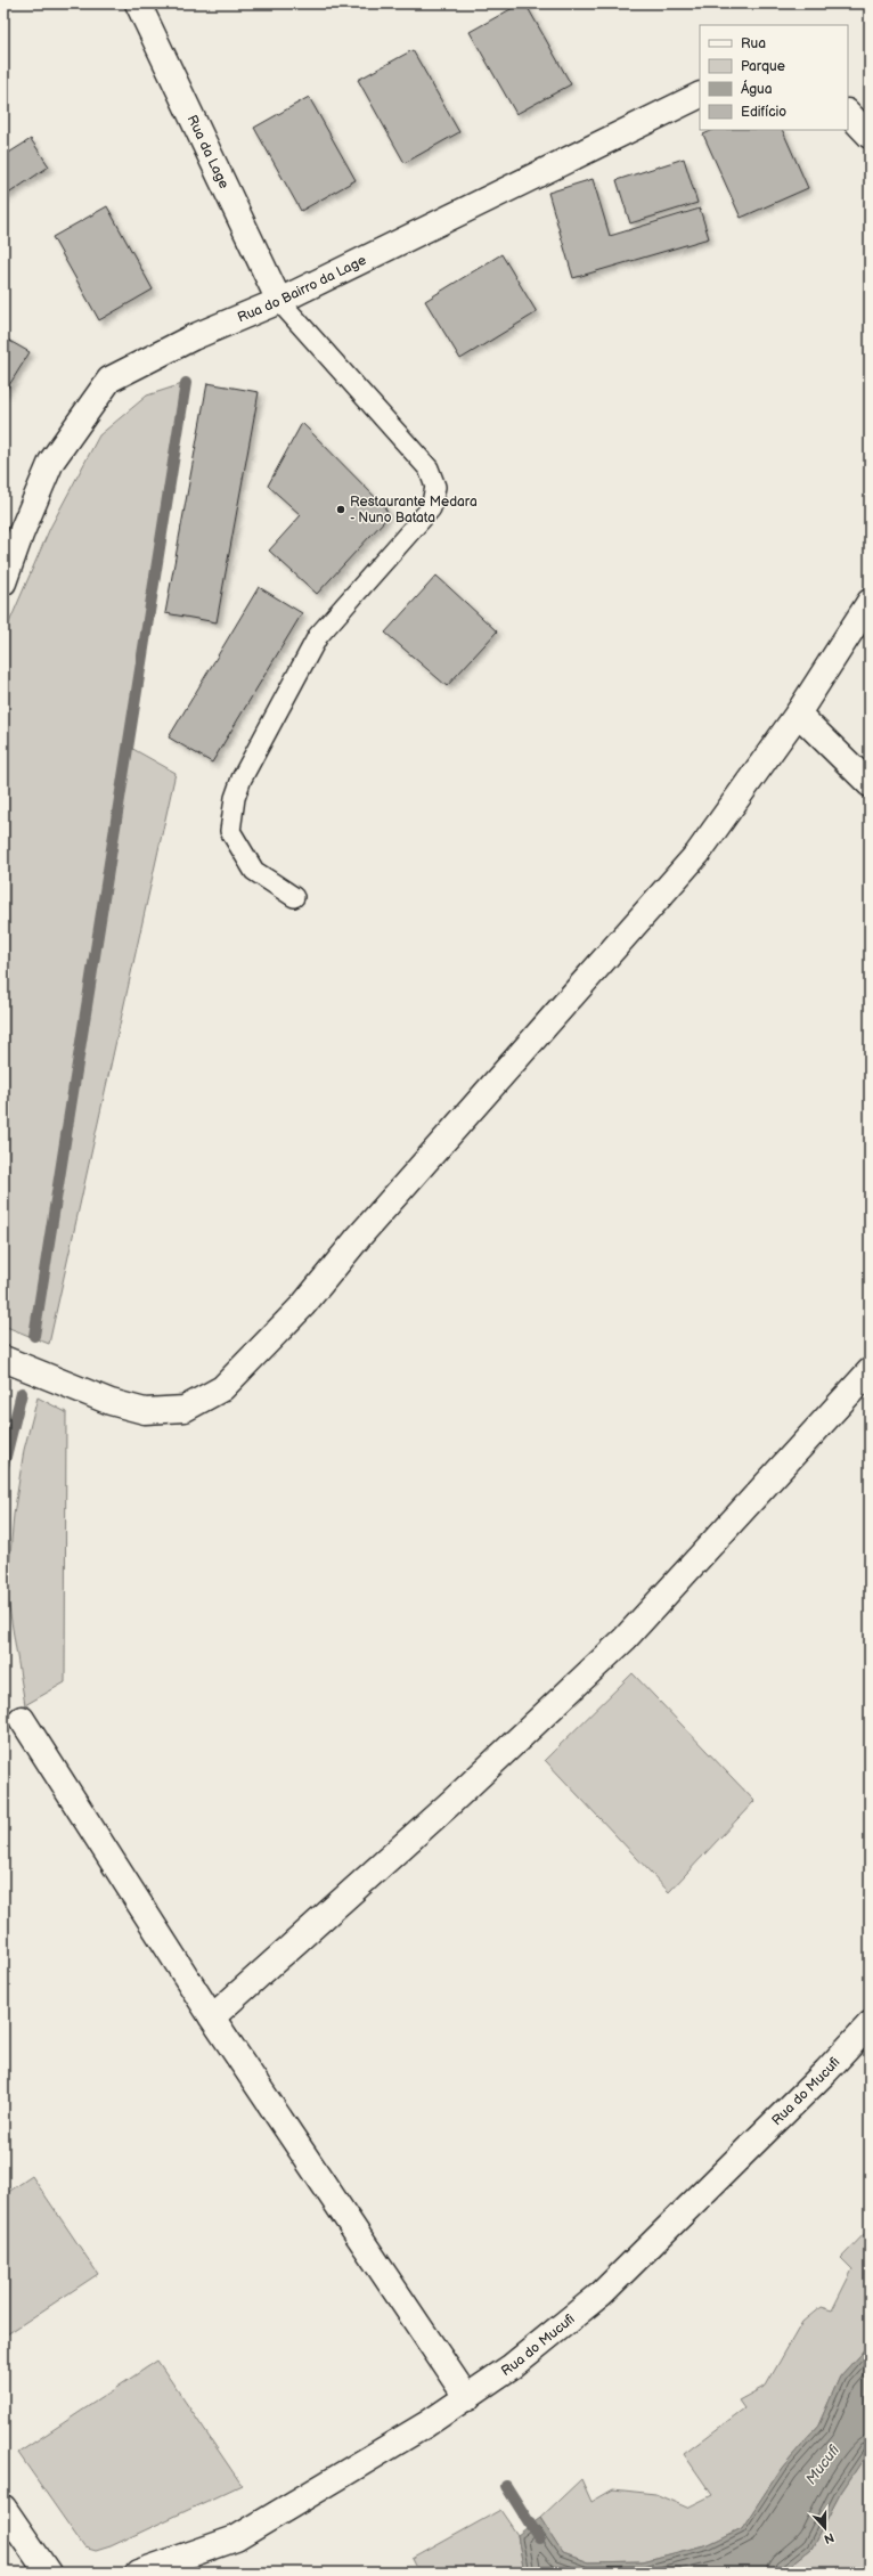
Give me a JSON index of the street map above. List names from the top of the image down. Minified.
{"streets":{"street":["Rua da Lage","Rua do Bairro da Lage","Rua do Mucufi"]},"crossings":[["Rua da Lage","Rua do Bairro da Lage"]],"water":["Mucufi"],"places":["Restaurante Medara - Nuno Batata"],"legend":["Rua","Parque","Água","Edifício"],"north":"bottom"}
